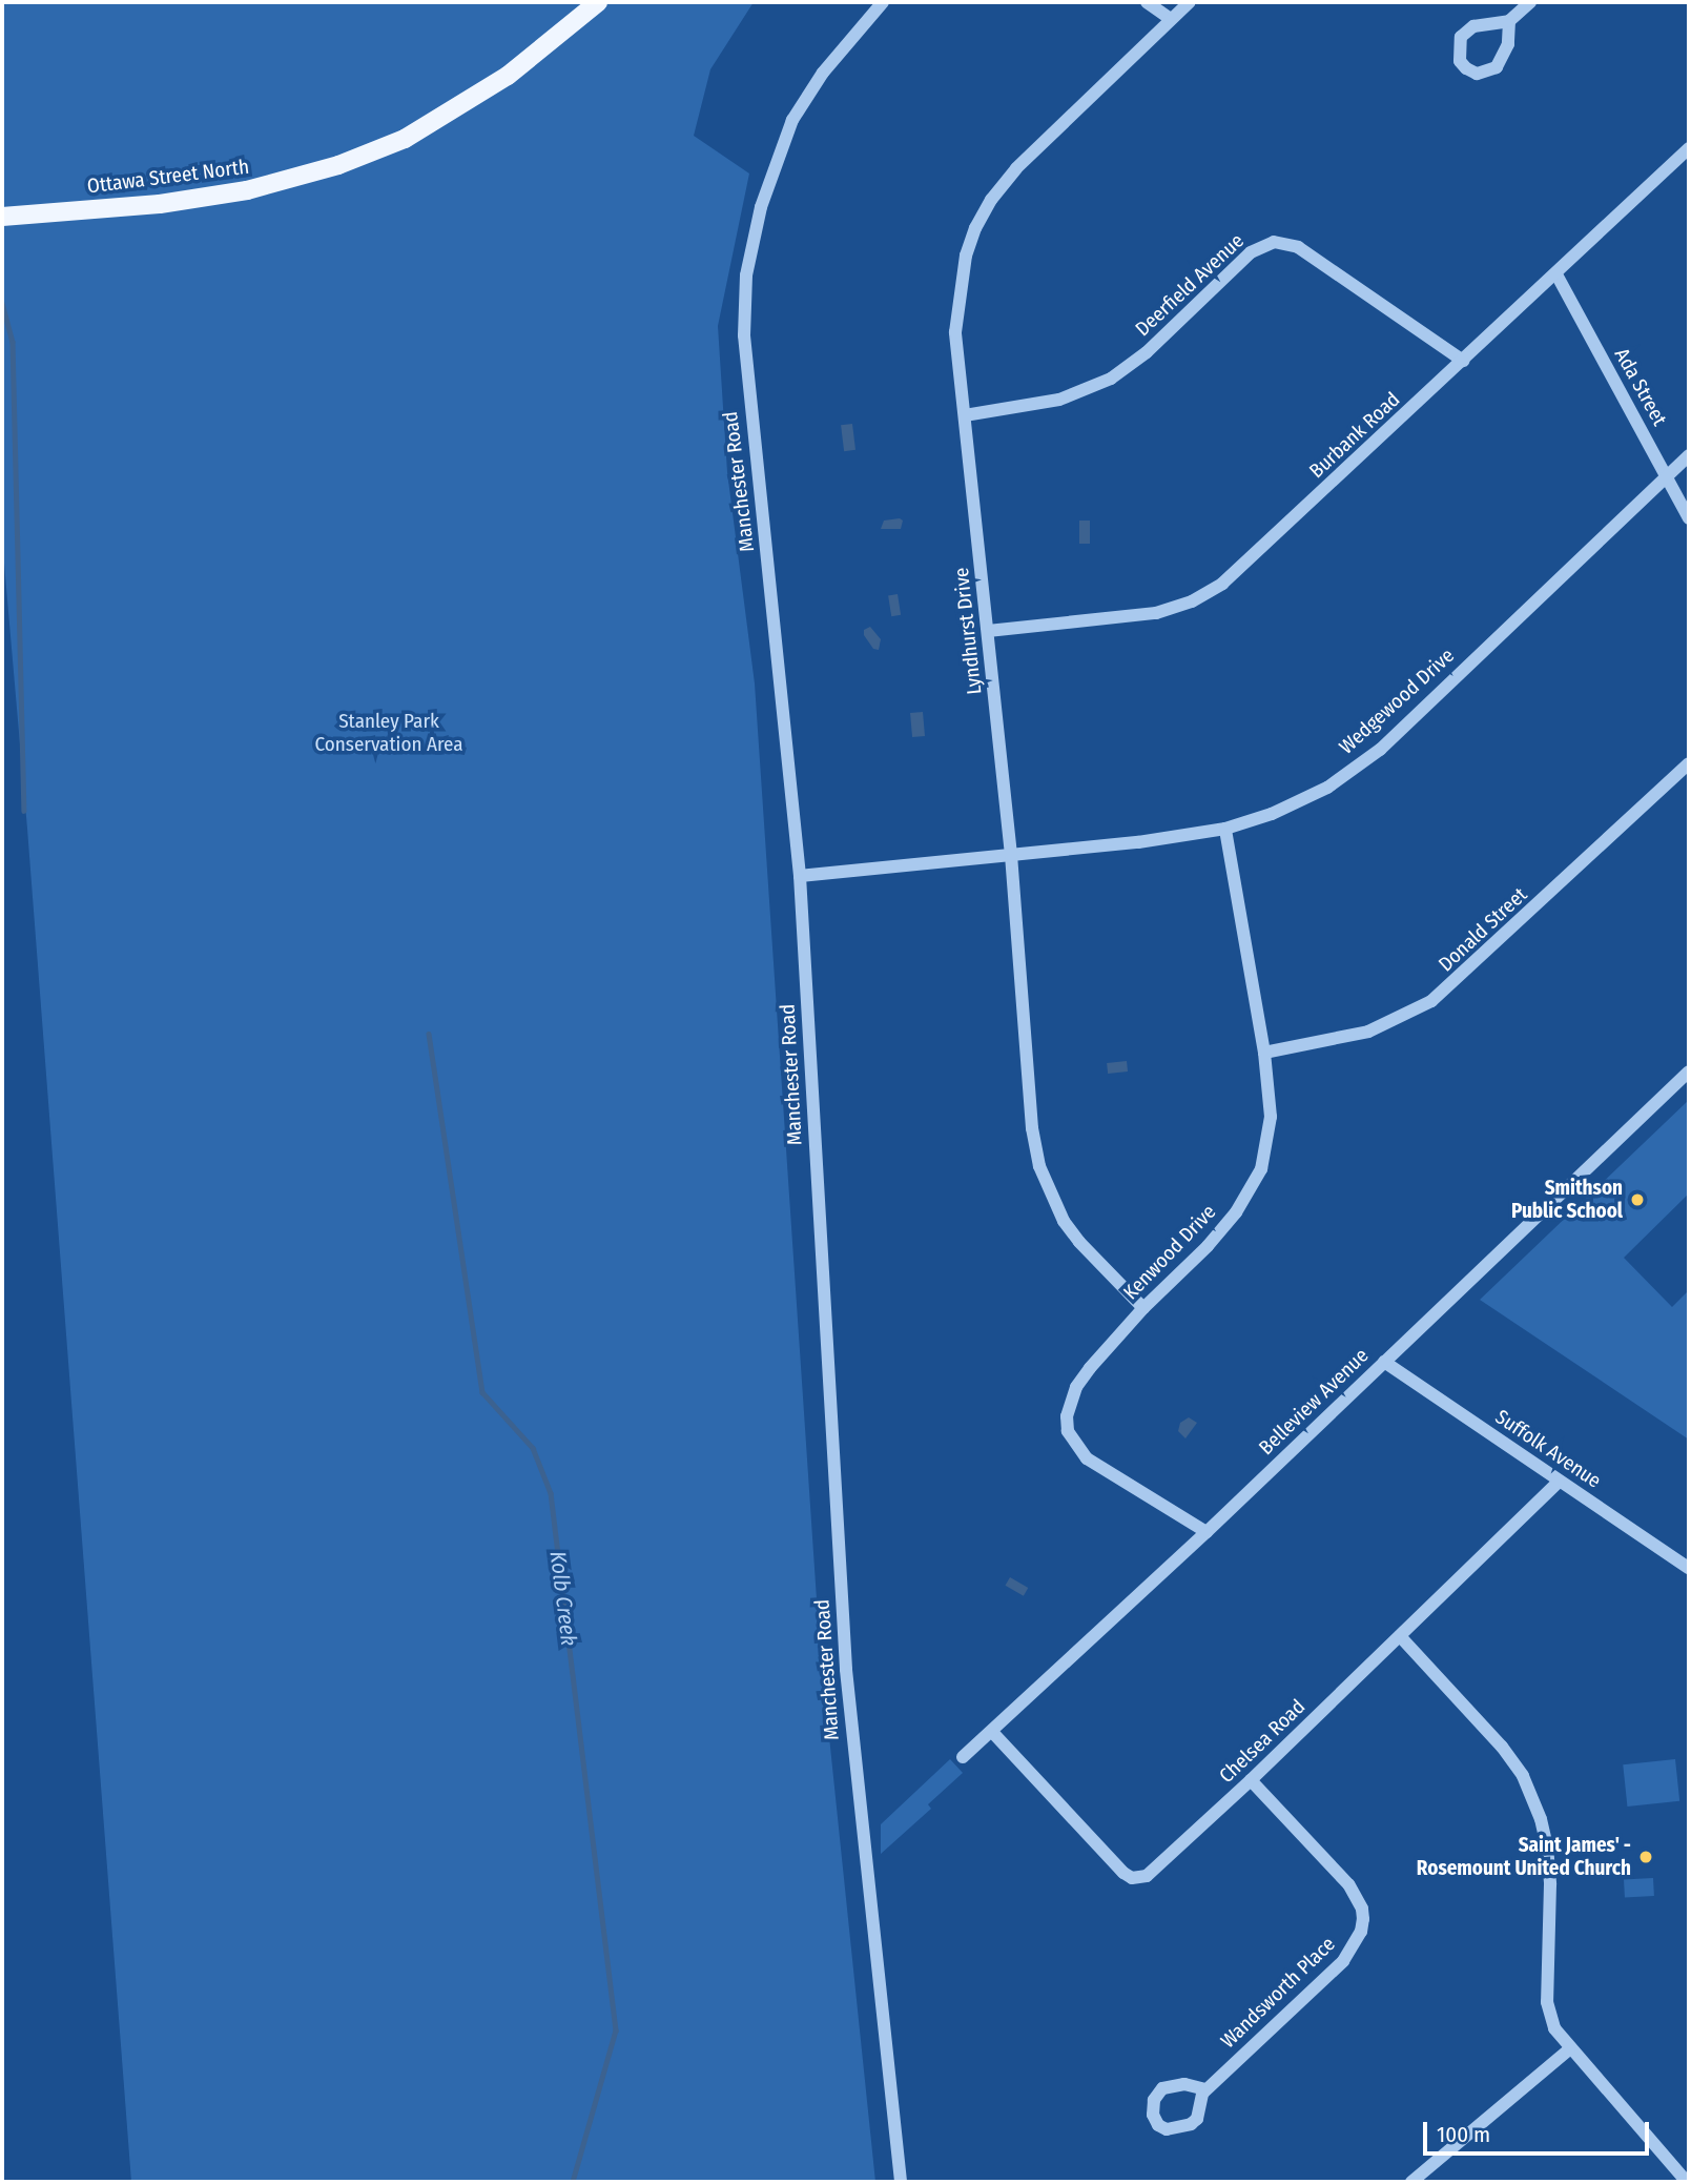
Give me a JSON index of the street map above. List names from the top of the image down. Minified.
{"streets":{"main road":["Ottawa Street North"],"street":["Deerfield Avenue","Ada Street","Burbank Road","Manchester Road","Lyndhurst Drive","Wedgewood Drive","Donald Street","Kenwood Drive","Belleview Avenue","Suffolk Avenue","Chelsea Road","Wandsworth Place"]},"crossings":[["Deerfield Avenue","Burbank Road"],["Deerfield Avenue","Lyndhurst Drive"],["Ada Street","Burbank Road"],["Ada Street","Wedgewood Drive"],["Burbank Road","Lyndhurst Drive"],["Manchester Road","Wedgewood Drive"],["Lyndhurst Drive","Wedgewood Drive"],["Lyndhurst Drive","Kenwood Drive"],["Wedgewood Drive","Kenwood Drive"],["Donald Street","Kenwood Drive"],["Kenwood Drive","Belleview Avenue"],["Belleview Avenue","Suffolk Avenue"],["Belleview Avenue","Chelsea Road"],["Suffolk Avenue","Chelsea Road"],["Chelsea Road","Wandsworth Place"]],"water":["Kolb Creek"],"parks":["Stanley Park Conservation Area"],"places":["Smithson Public School","Saint James' - Rosemount United Church"],"scale_bar":"100 m"}
